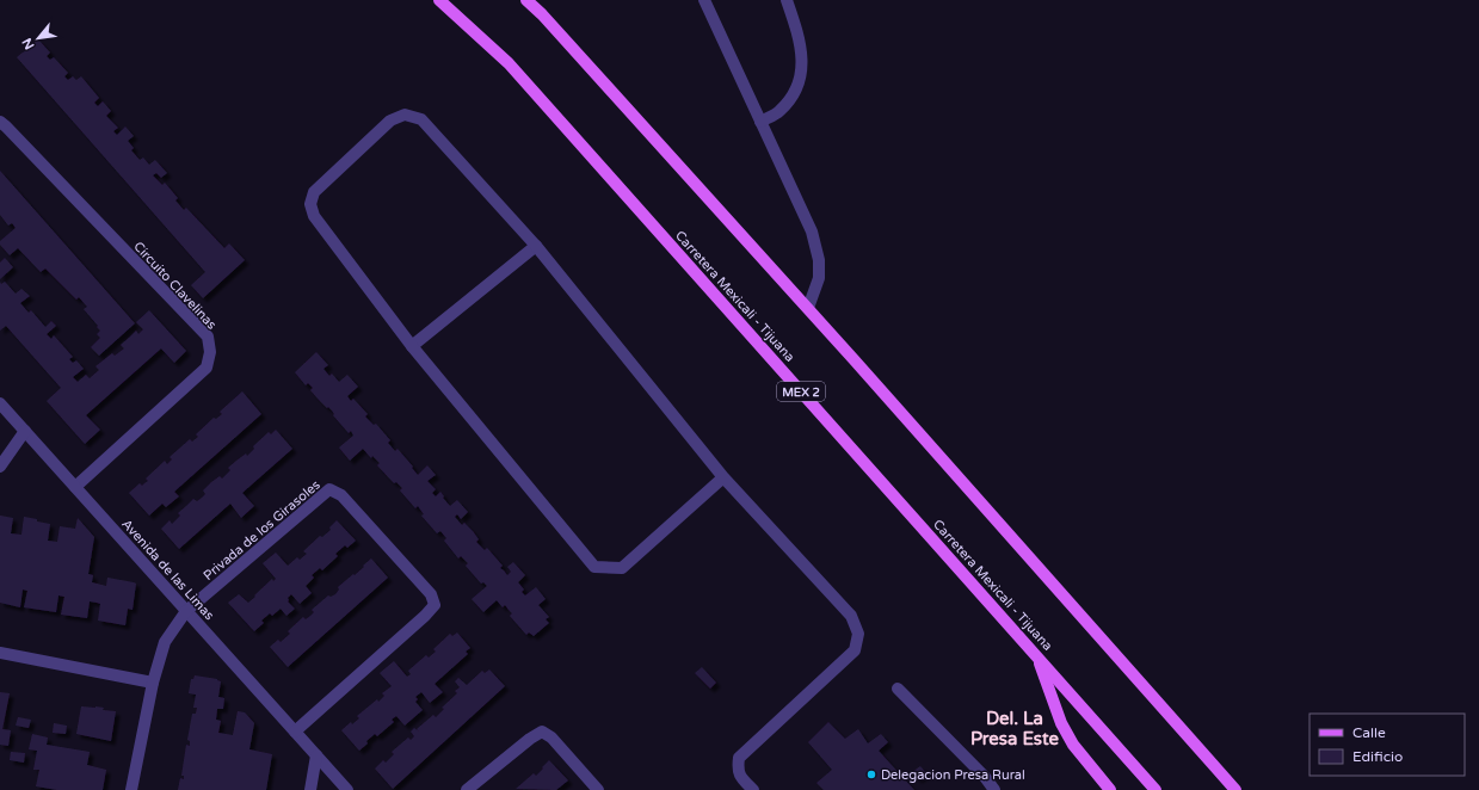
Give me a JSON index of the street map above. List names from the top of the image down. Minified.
{"streets":{"main road":["Carretera Mexicali - Tijuana","MEX 2"],"street":["Circuito Clavelinas","Privada de los Girasoles","Avenida de las Limas"]},"crossings":[["Circuito Clavelinas","Avenida de las Limas"],["Privada de los Girasoles","Avenida de las Limas"]],"districts":["Del. La Presa Este"],"places":["Delegacion Presa Rural"],"legend":["Calle","Edificio"],"north":"bottom left"}
